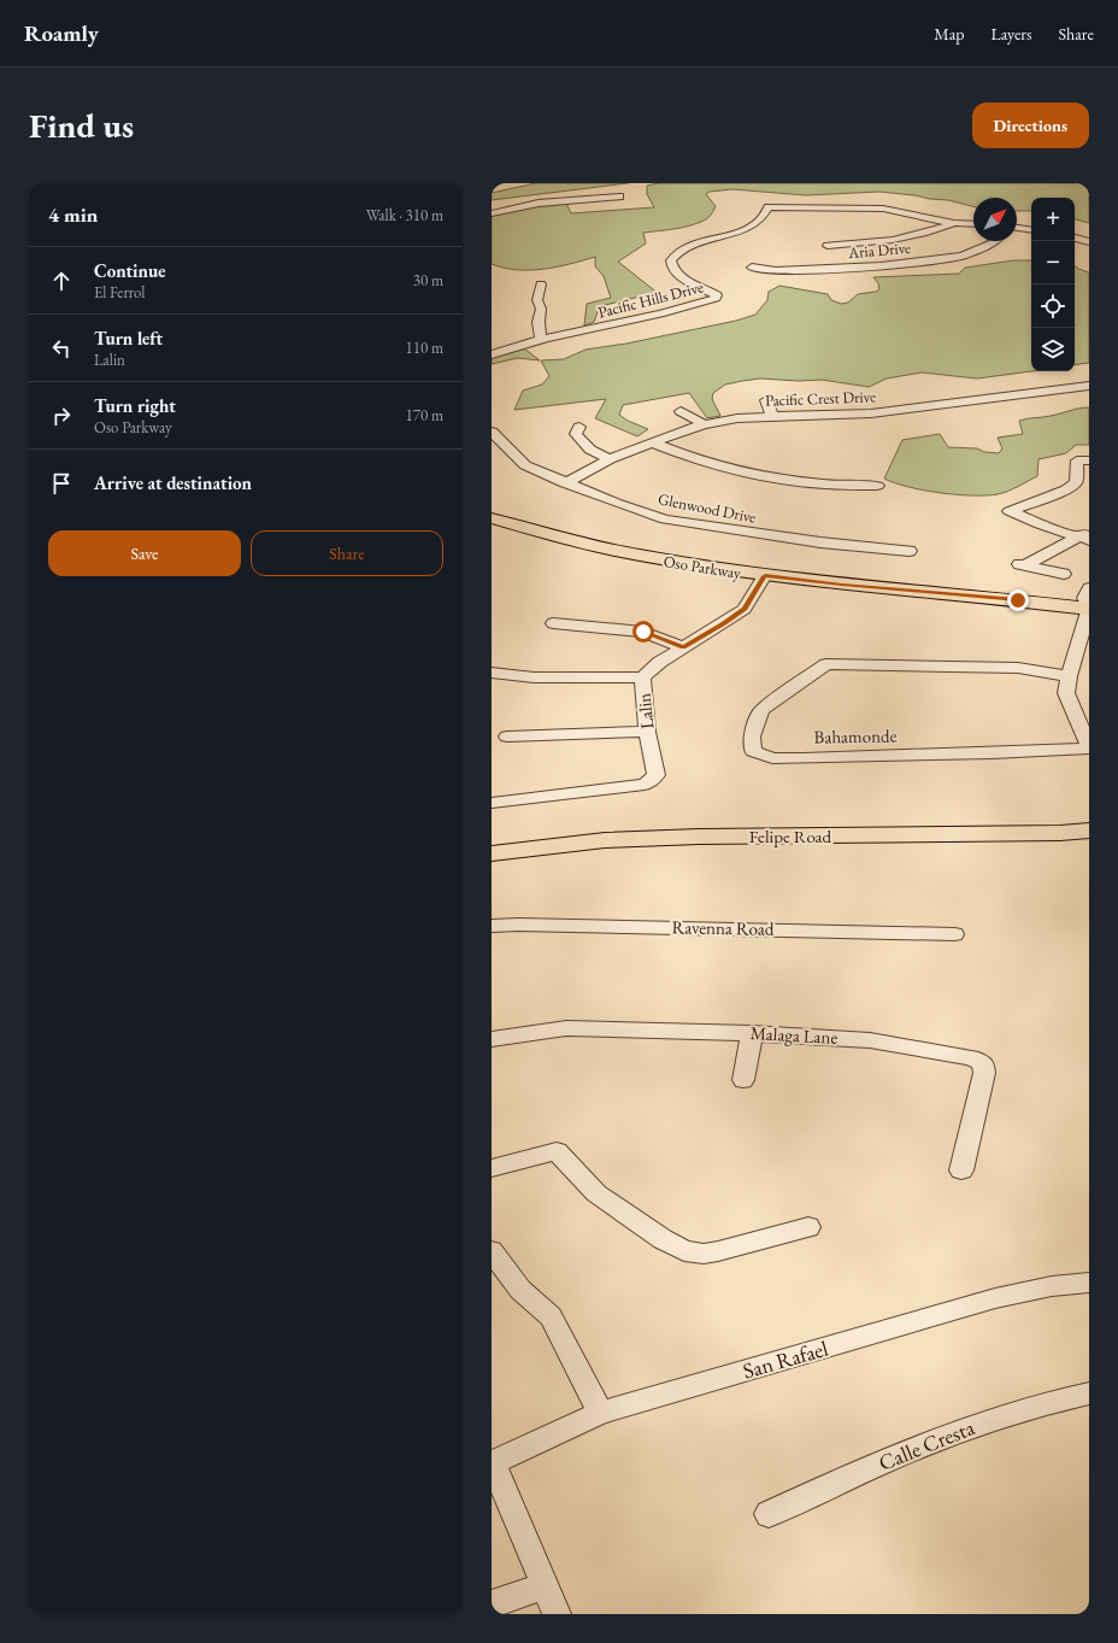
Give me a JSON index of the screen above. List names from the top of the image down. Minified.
{"streets":{"main road":["Oso Parkway","Felipe Road"],"street":["Aria Drive","Pacific Hills Drive","Pacific Crest Drive","Glenwood Drive","Lalin","Bahamonde","Ravenna Road","Malaga Lane","San Rafael","Calle Cresta"]},"crossings":[["Pacific Crest Drive","Glenwood Drive"],["Oso Parkway","Lalin"]],"north":"top right","page":{"header":"Roamly","nav":["Map","Layers","Share"],"buttons":["Directions",["Save","Share"]],"title":"Find us","heading":["4 min","Walk · 310 m"],"map_buttons":["+","−"],"list":[["Continue","El Ferrol","30 m"],["Turn left","Lalin","110 m"],["Turn right","Oso Parkway","170 m"],"Arrive at destination"]}}
